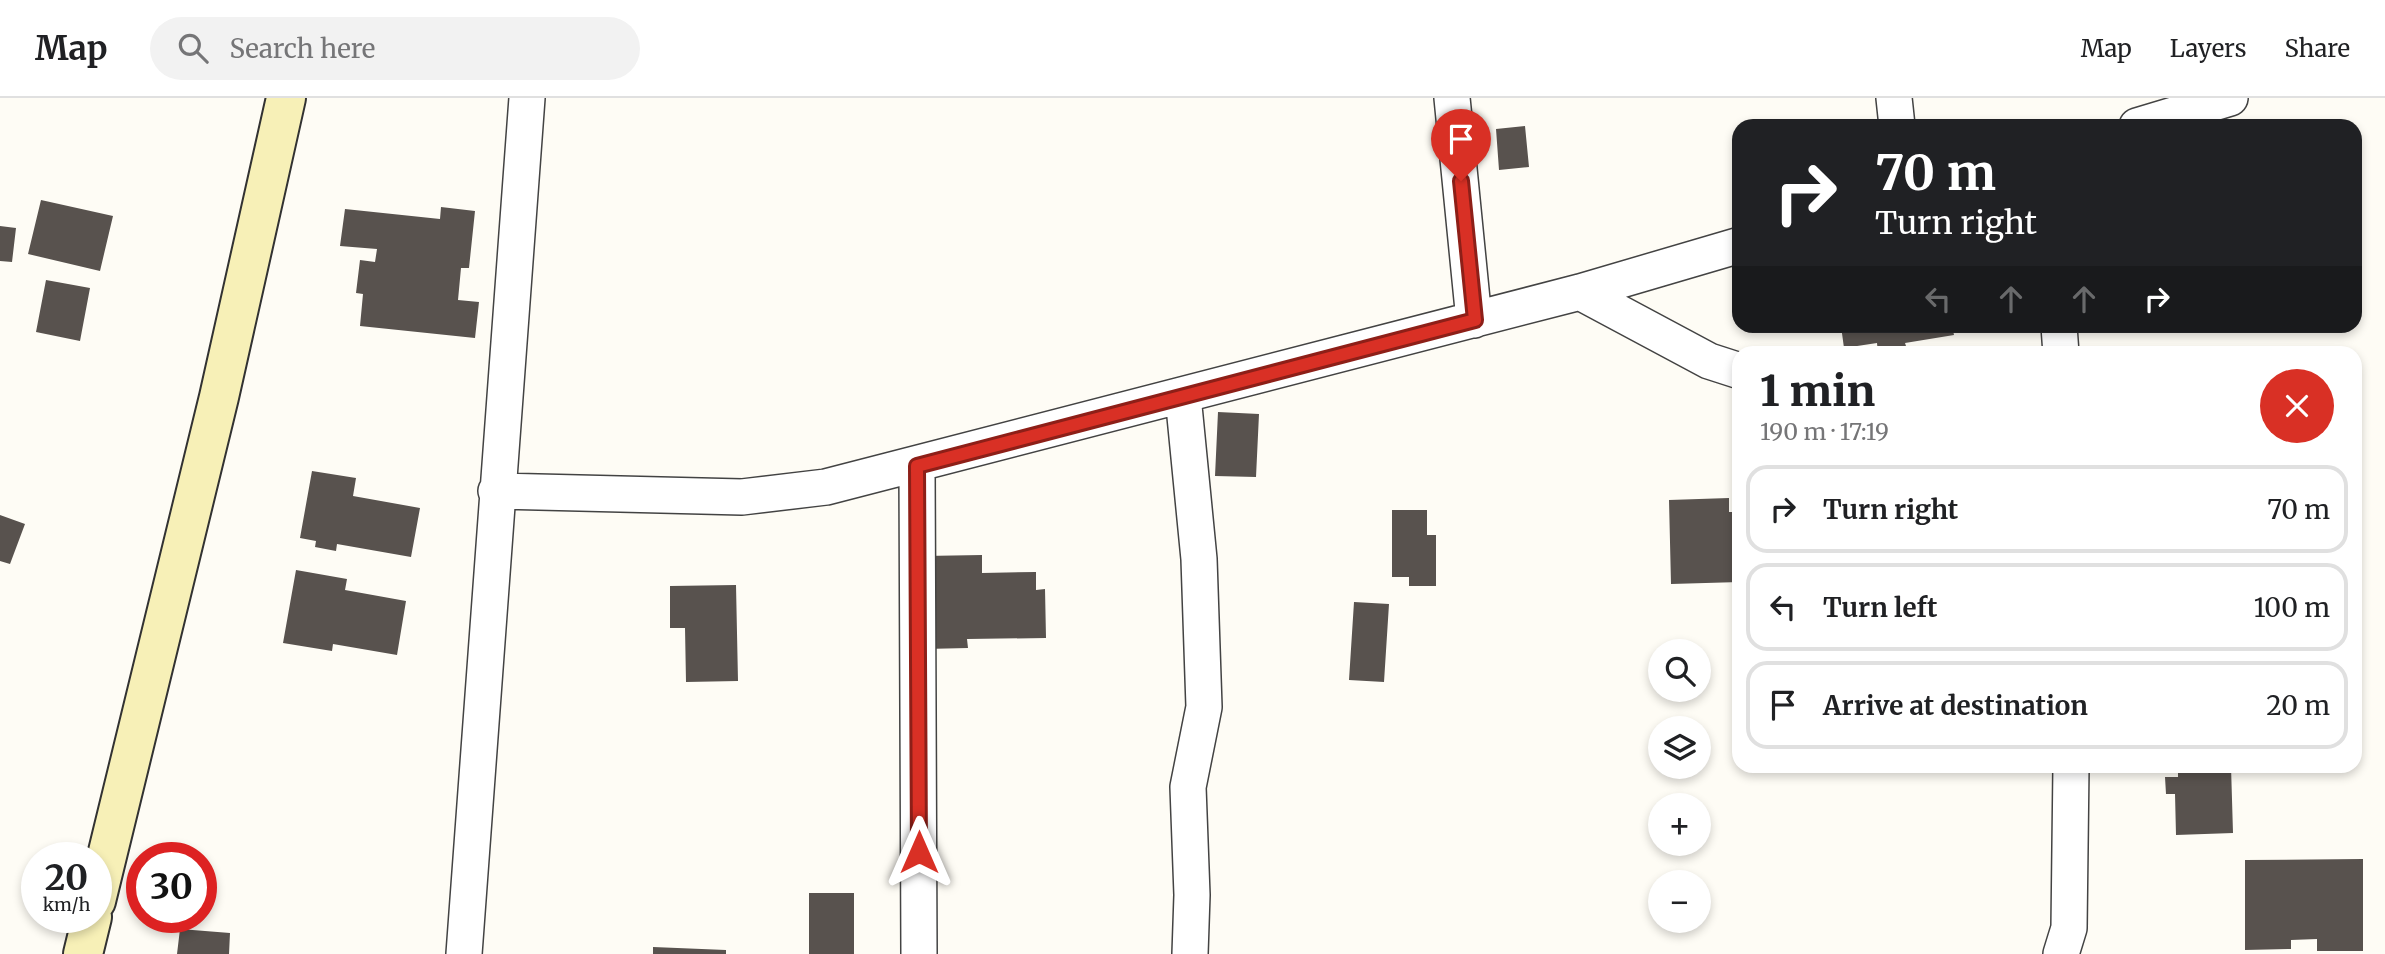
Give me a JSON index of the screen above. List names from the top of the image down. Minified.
{"page":{"header":"Map","search":"Search here","nav":["Map","Layers","Share"],"turn":["70 m","Turn right"],"heading":["1 min","190 m · 17:19"],"list":[{"name":"Turn right","value":"70 m"},{"name":"Turn left","value":"100 m"},{"name":"Arrive at destination","value":"20 m"}],"map_buttons":["+","−"],"speed":"20 km/h","limit":"30"}}
